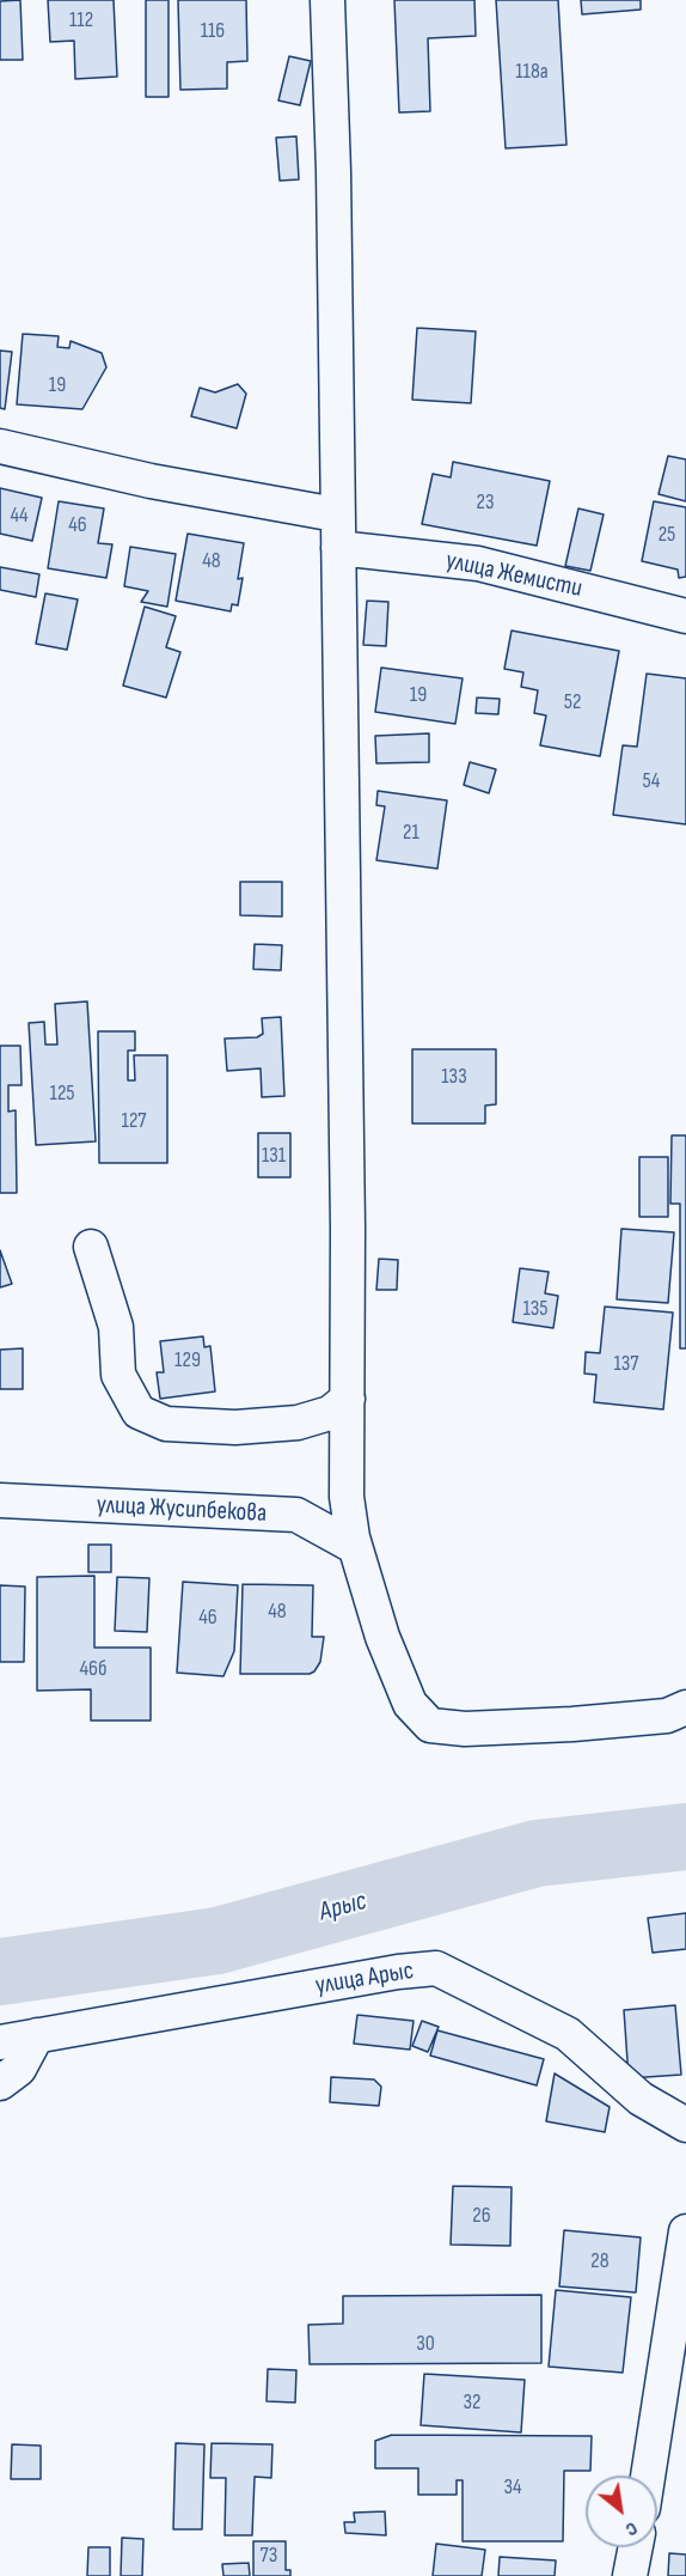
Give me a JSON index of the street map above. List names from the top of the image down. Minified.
{"streets":{"street":["улица Жемисти","улица Жусипбекова","улица Арыс"]},"water":["Арыс"],"house_numbers":["112","116","118а","19","23","44","46","25","48","19","52","54","21","133","125","127","131","135","129","137","48","46","46б","26","28","30","32","34","73"],"north":"bottom right"}
